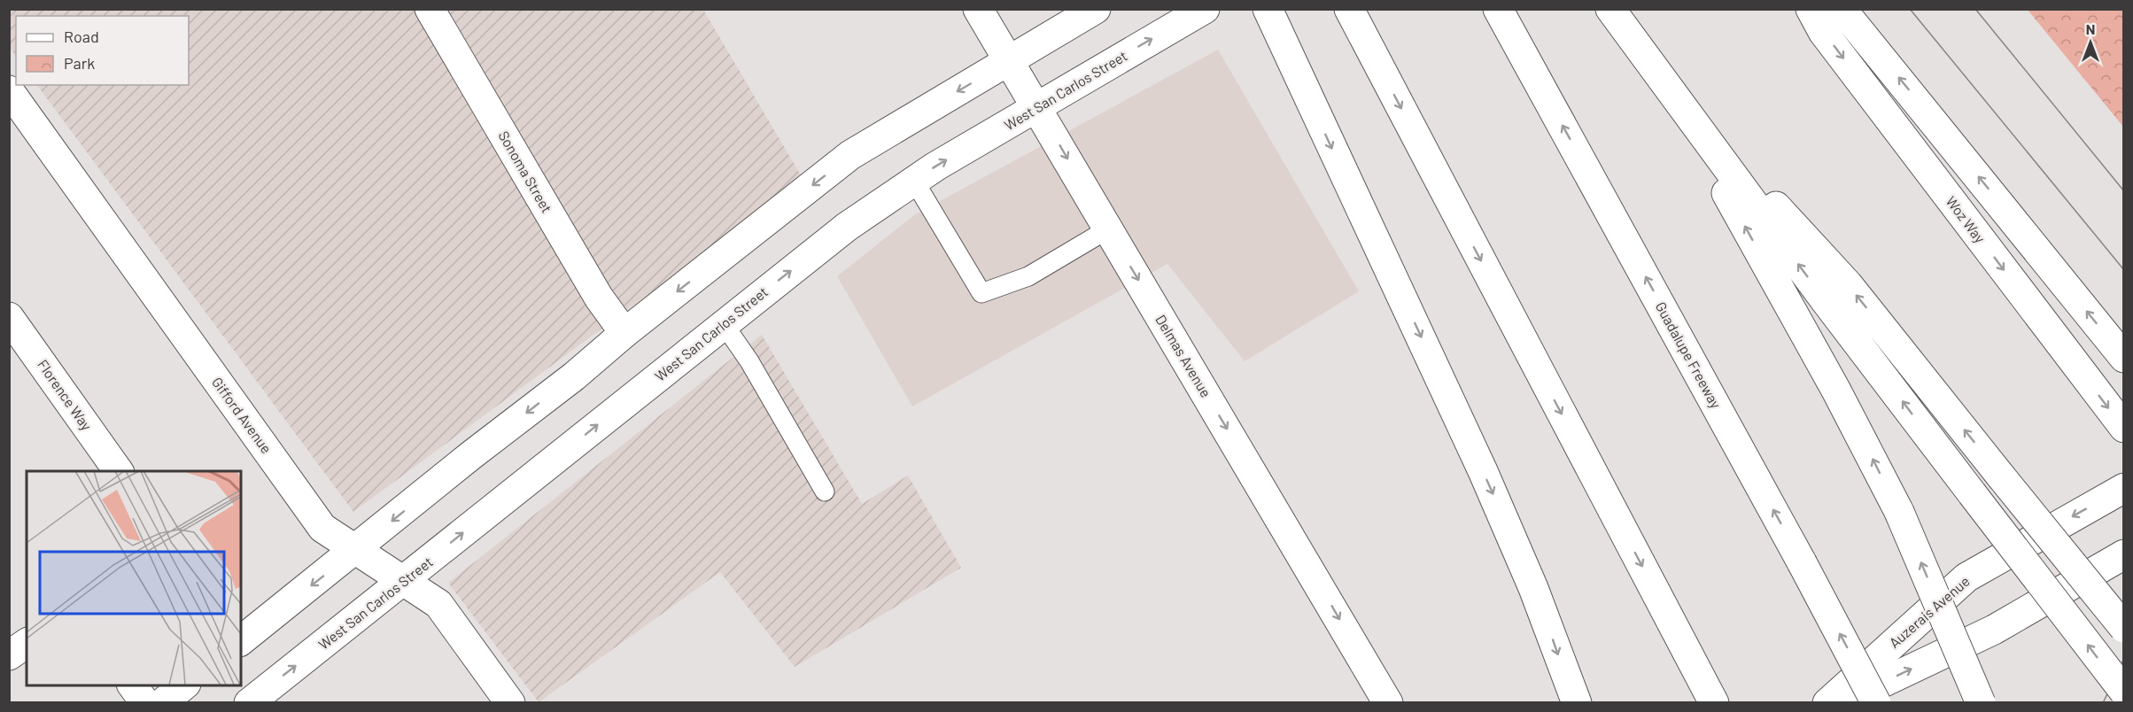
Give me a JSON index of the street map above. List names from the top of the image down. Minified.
{"streets":{"main road":["West San Carlos Street","Sonoma Street","Woz Way","Guadalupe Freeway","Delmas Avenue","Florence Way","Gifford Avenue","Auzerais Avenue"]},"crossings":[["West San Carlos Street","Delmas Avenue"],["West San Carlos Street","Gifford Avenue"]],"legend":["Road","Park"],"north":"top"}
